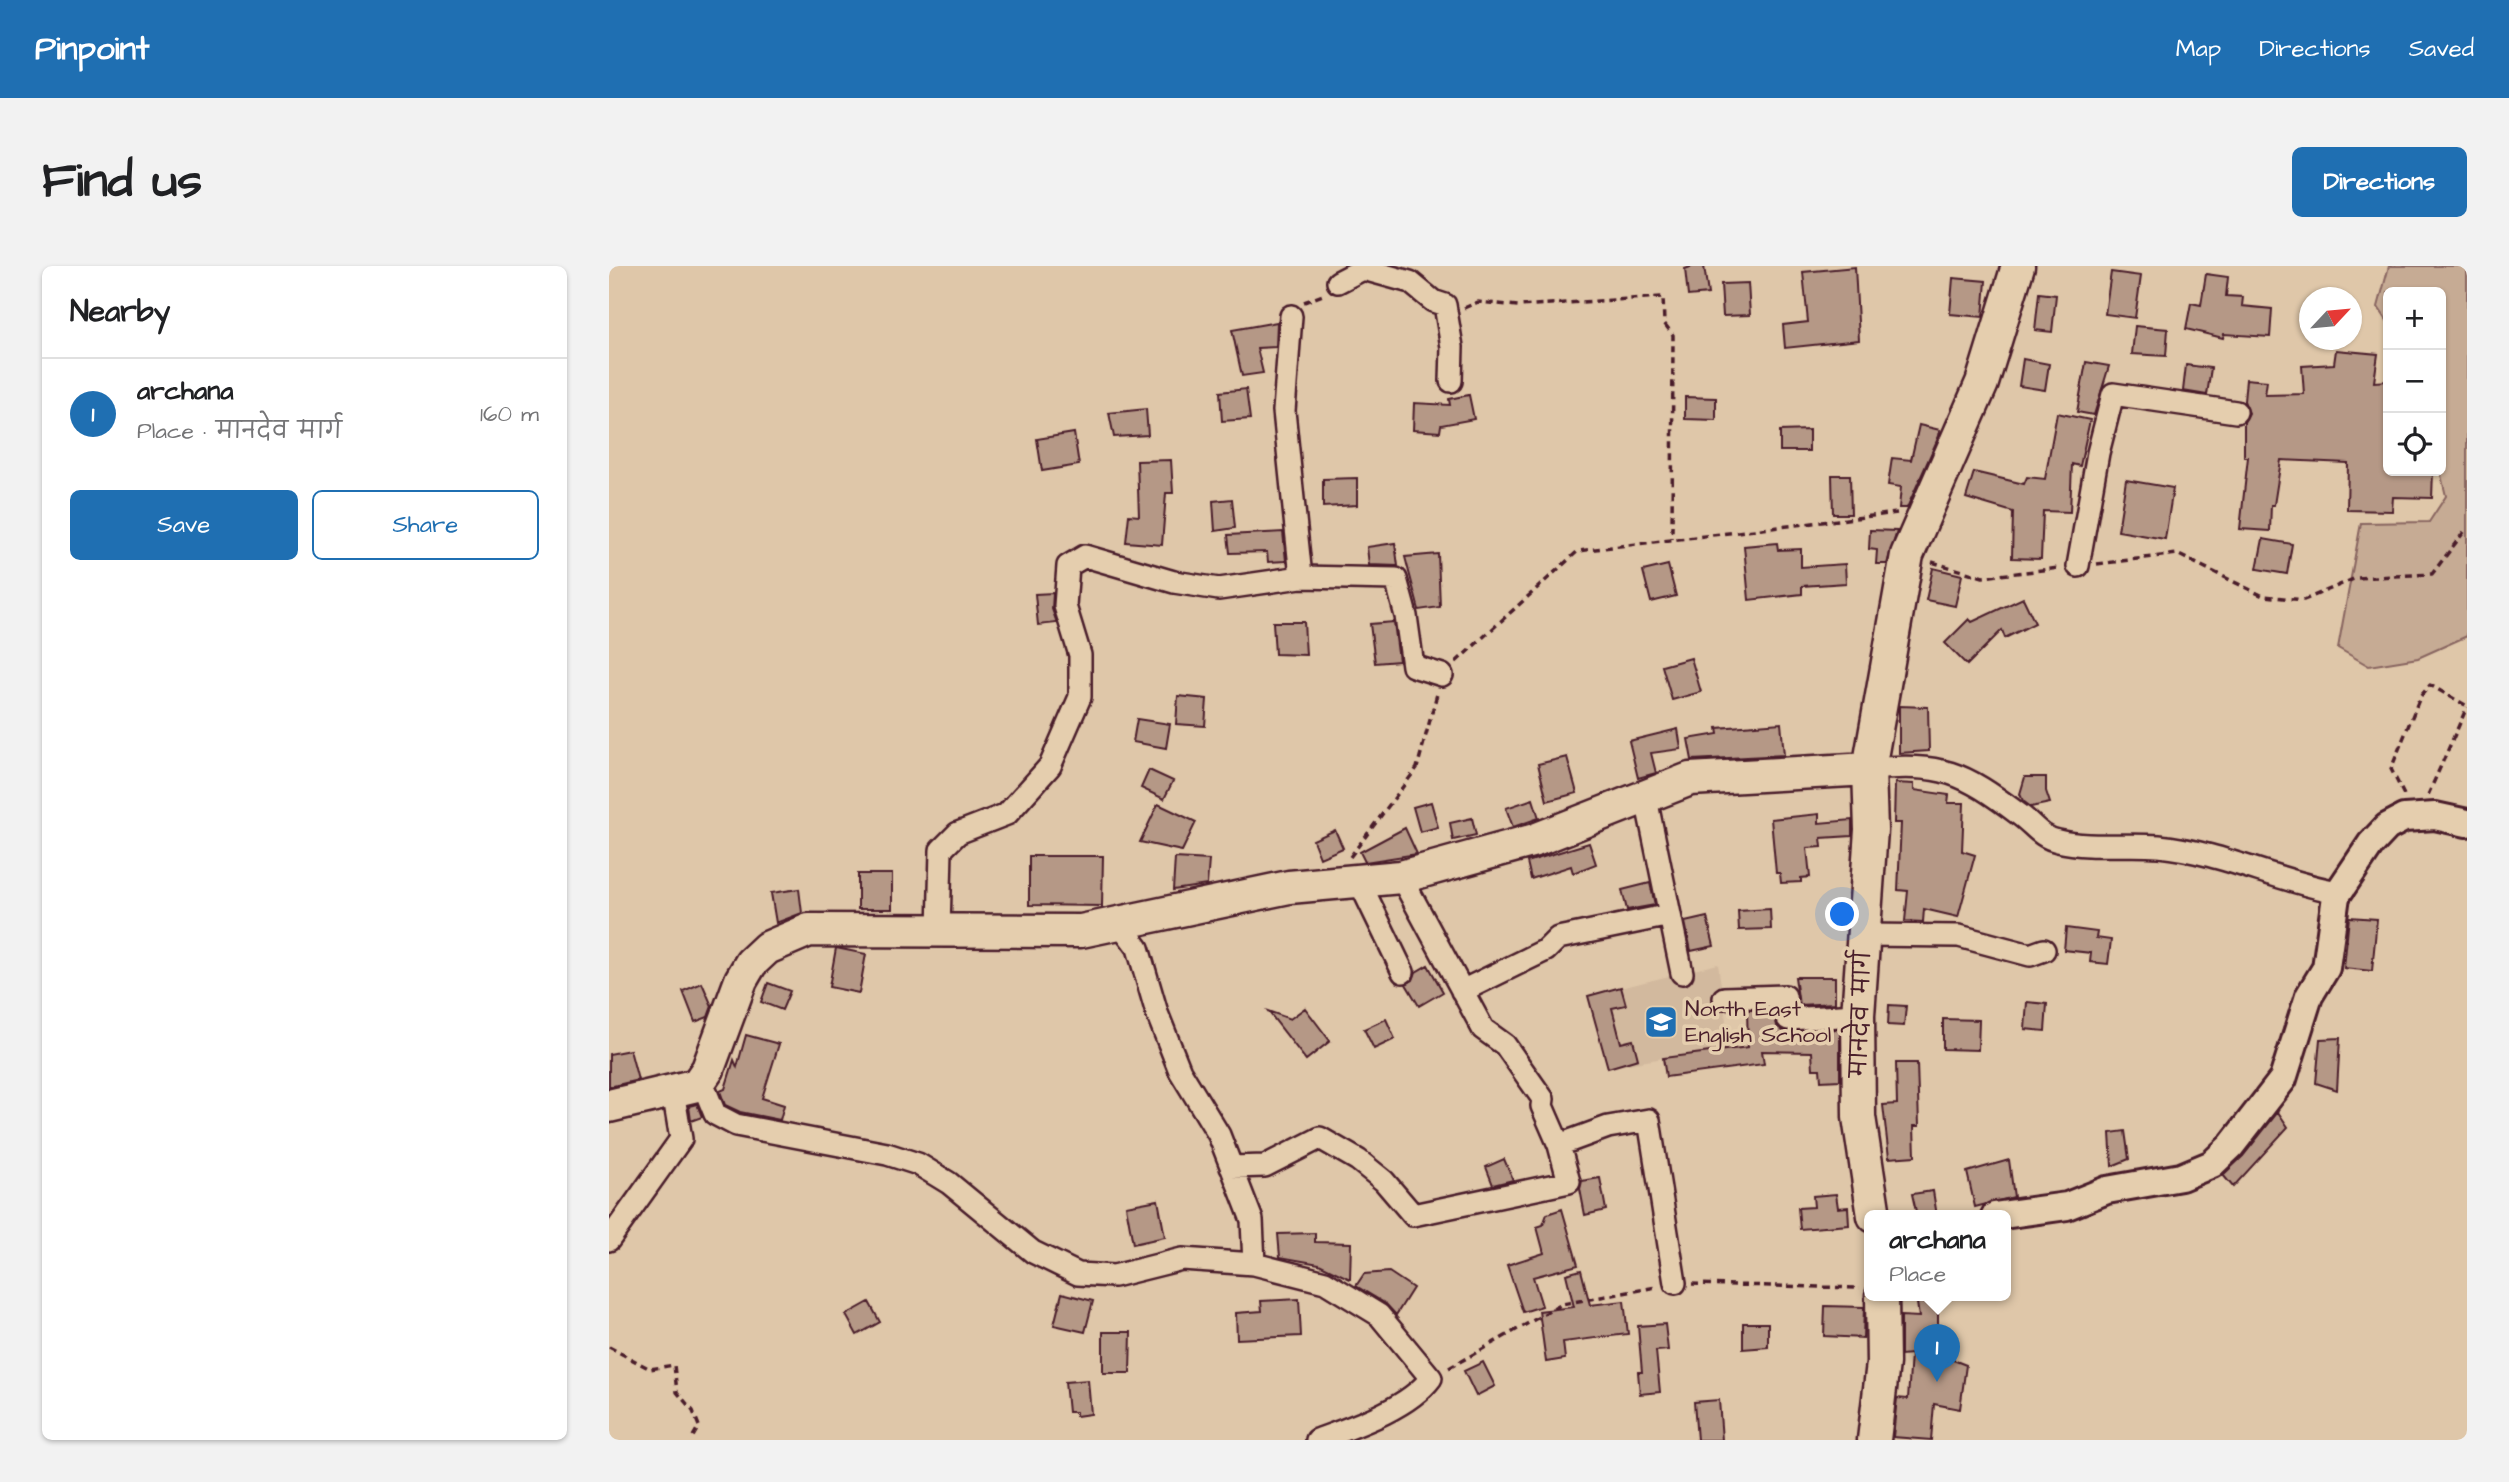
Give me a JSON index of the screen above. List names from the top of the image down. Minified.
{"streets":{"main road":["मानदेव मार्ग"]},"places":{"school or university":["North East English School"]},"north":"top right","page":{"header":"Pinpoint","nav":["Map","Directions","Saved"],"buttons":["Directions",["Save","Share"]],"title":"Find us","heading":"Nearby","map_buttons":["+","−"],"list":[{"mark":"1","name":"archana","note":"Place · मानदेव मार्ग","value":"160 m"}],"popup":["archana","Place"],"pins":"1"}}
